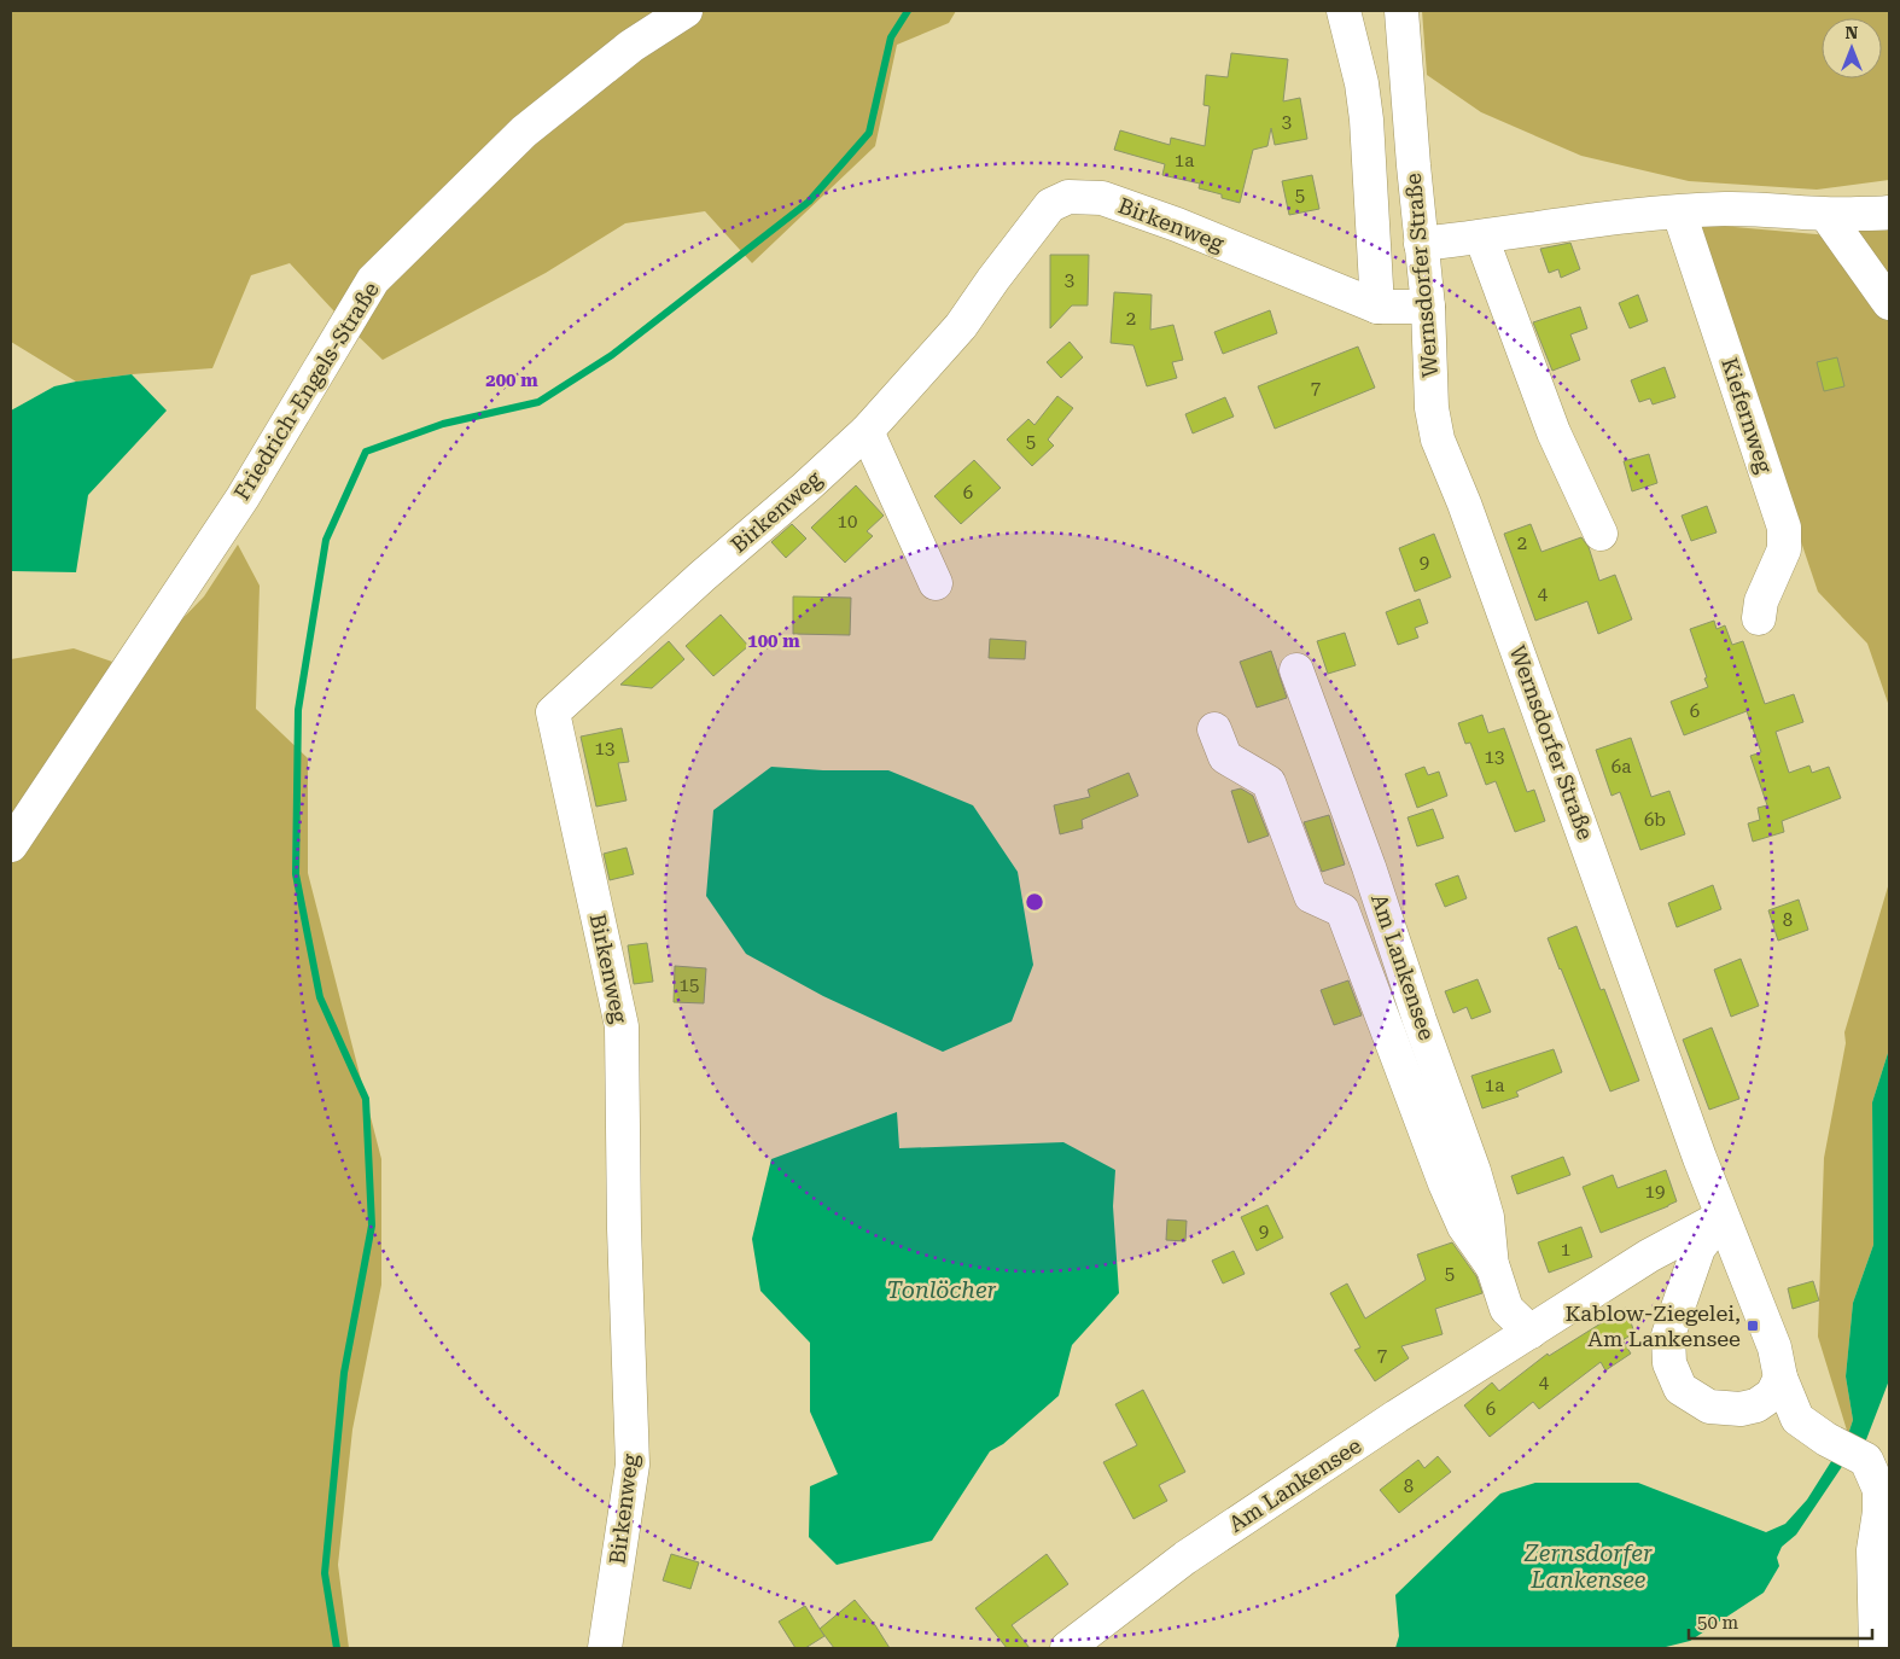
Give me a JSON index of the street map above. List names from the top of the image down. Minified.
{"streets":{"street":["Birkenweg","Wernsdorfer Straße","Friedrich-Engels-Straße","Kiefernweg","Am Lankensee"]},"crossings":[["Birkenweg","Wernsdorfer Straße"],["Wernsdorfer Straße","Am Lankensee"]],"water":["Tonlöcher","Zernsdorfer Lankensee"],"places":{"transit":["Kablow-Ziegelei, Am Lankensee"]},"house_numbers":["3","1a","5","3","2","7","5","6","10","2","9","4","6","13","13","6a","6b","8","15","1a","19","9","1","5","7","4","6","8"],"scale_bar":"50 m","north":"top","rings":["200 m","100 m"]}
